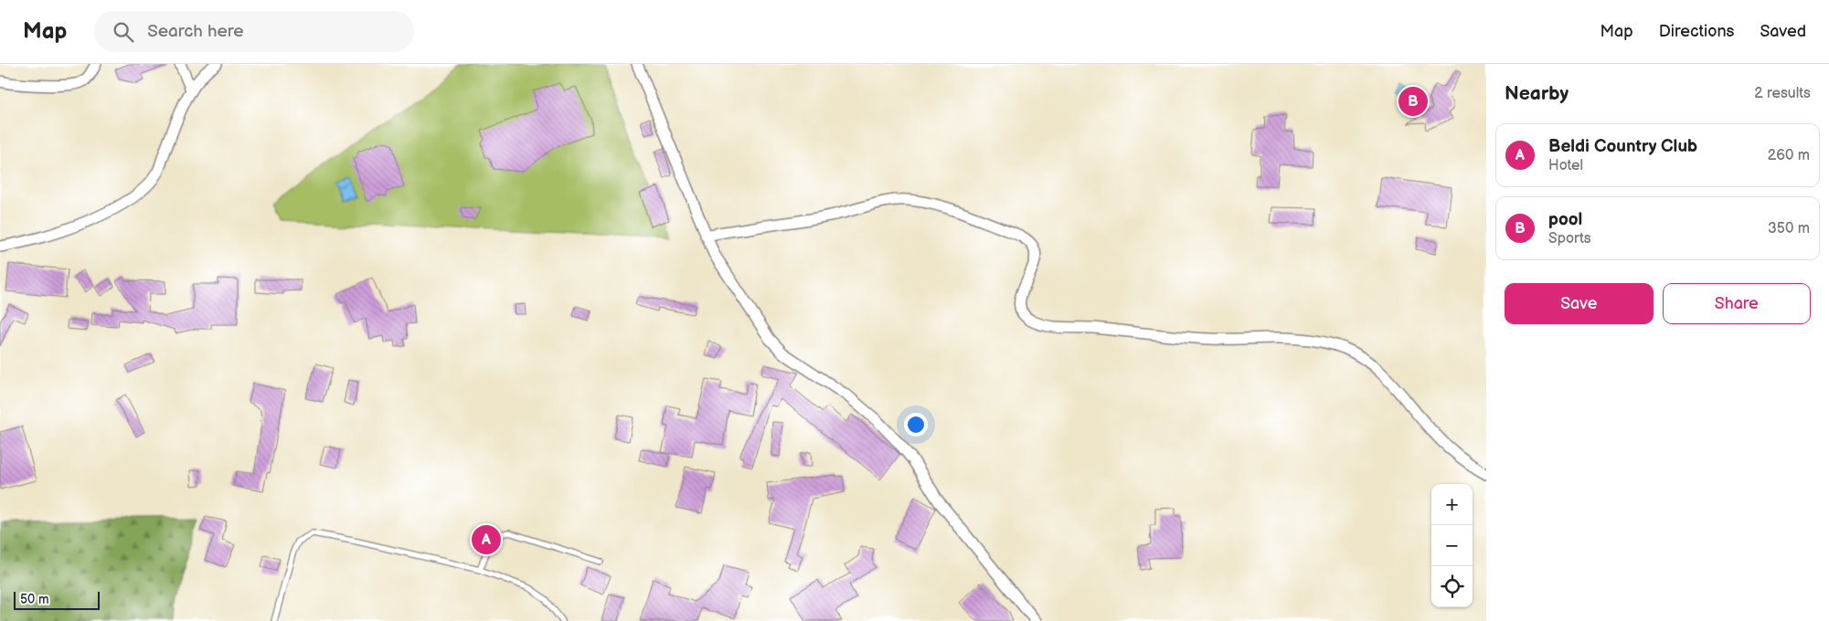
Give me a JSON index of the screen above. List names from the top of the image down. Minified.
{"scale_bar":"50 m","page":{"header":"Map","search":"Search here","nav":["Map","Directions","Saved"],"heading":["Nearby","2 results"],"pins":["B","A"],"list":[{"mark":"A","name":"Beldi Country Club","note":"Hotel","value":"260 m"},{"mark":"B","name":"pool","note":"Sports","value":"350 m"}],"buttons":["Save","Share"],"map_buttons":["+","−"],"scale":"50 m"}}
